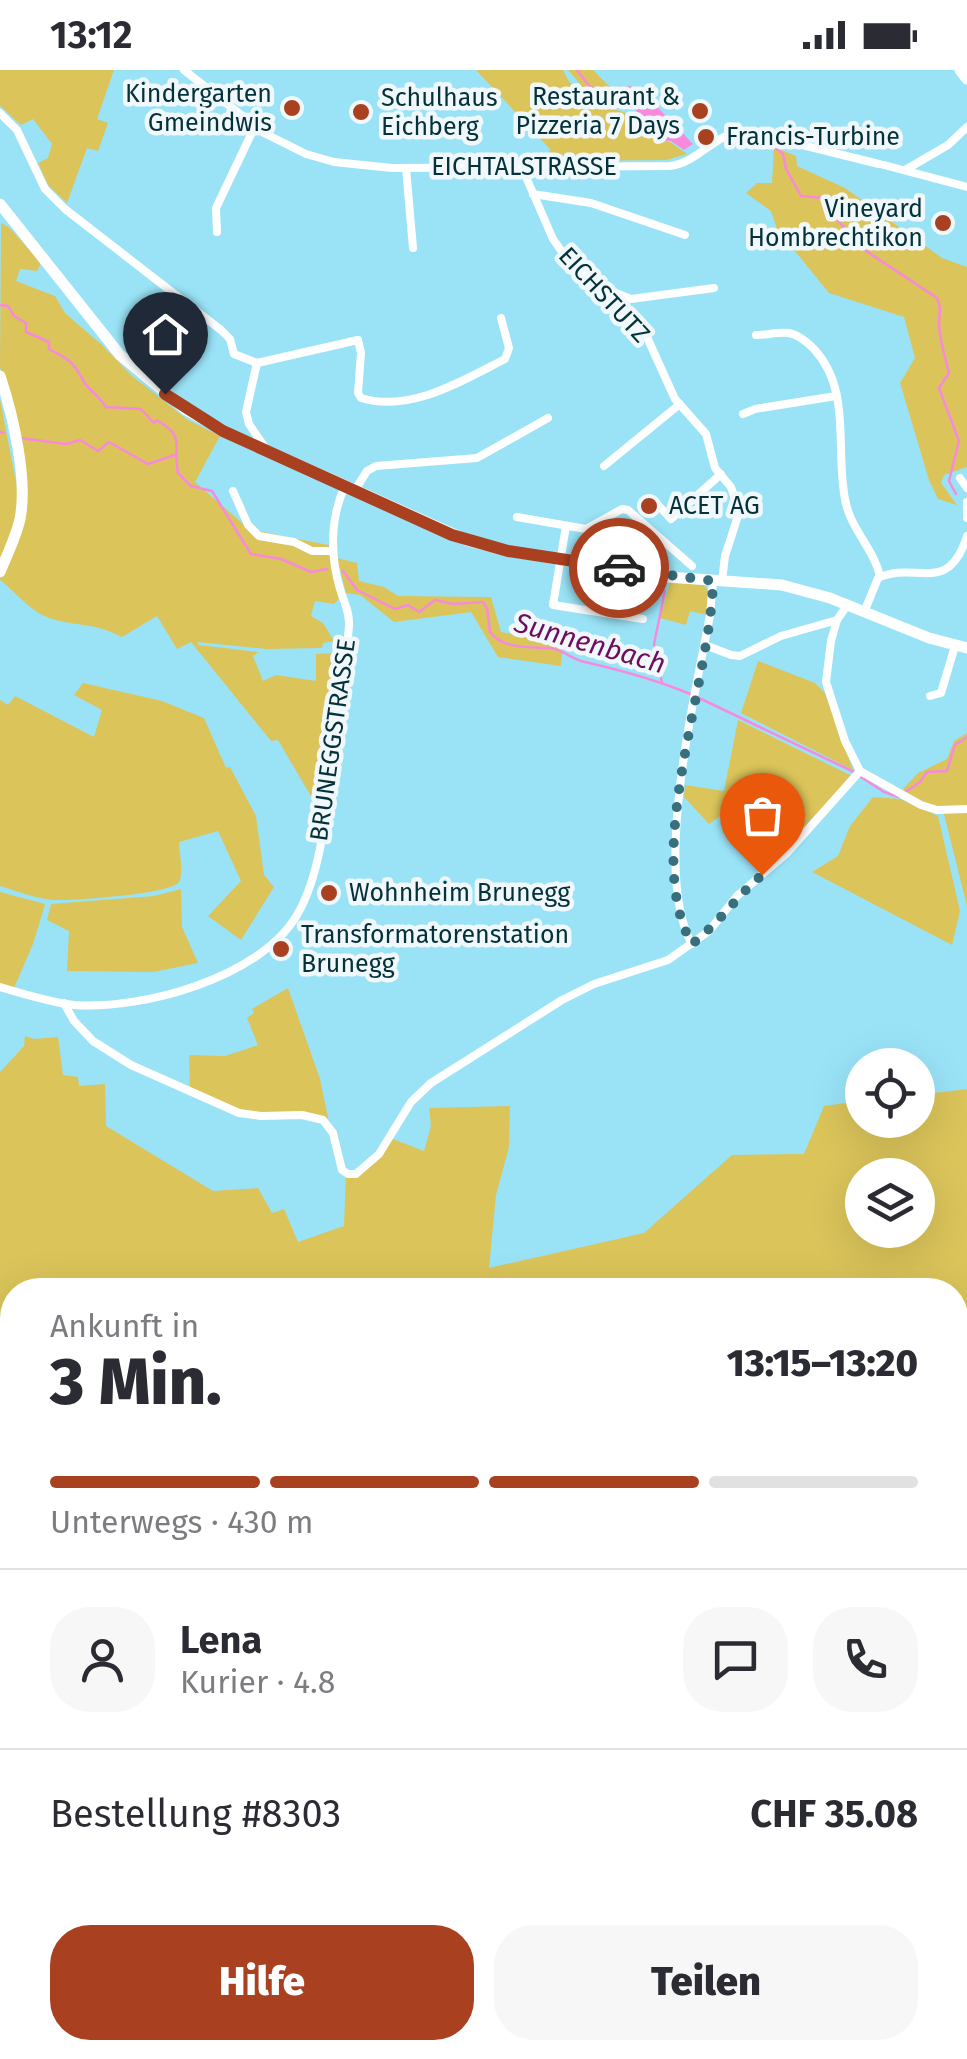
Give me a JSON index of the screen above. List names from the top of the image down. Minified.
{"streets":{"street":["EICHTALSTRASSE","EICHSTUTZ","BRUNEGGSTRASSE"]},"crossings":[["EICHTALSTRASSE","EICHSTUTZ"]],"water":["Sunnenbach"],"places":["Kindergarten Gmeindwis","Restaurant & Pizzeria 7 Days","Schulhaus Eichberg","Francis-Turbine","Vineyard Hombrechtikon","ACET AG","Wohnheim Brunegg","Transformatorenstation Brunegg"],"page":{"status":"13:12","heading":["3 Min.","Ankunft in","13:15–13:20"],"panel":["Lena","Kurier · 4.8","Bestellung #8303","CHF 35.08"],"bar":"Unterwegs · 430 m","buttons":["Hilfe","Teilen"]}}
